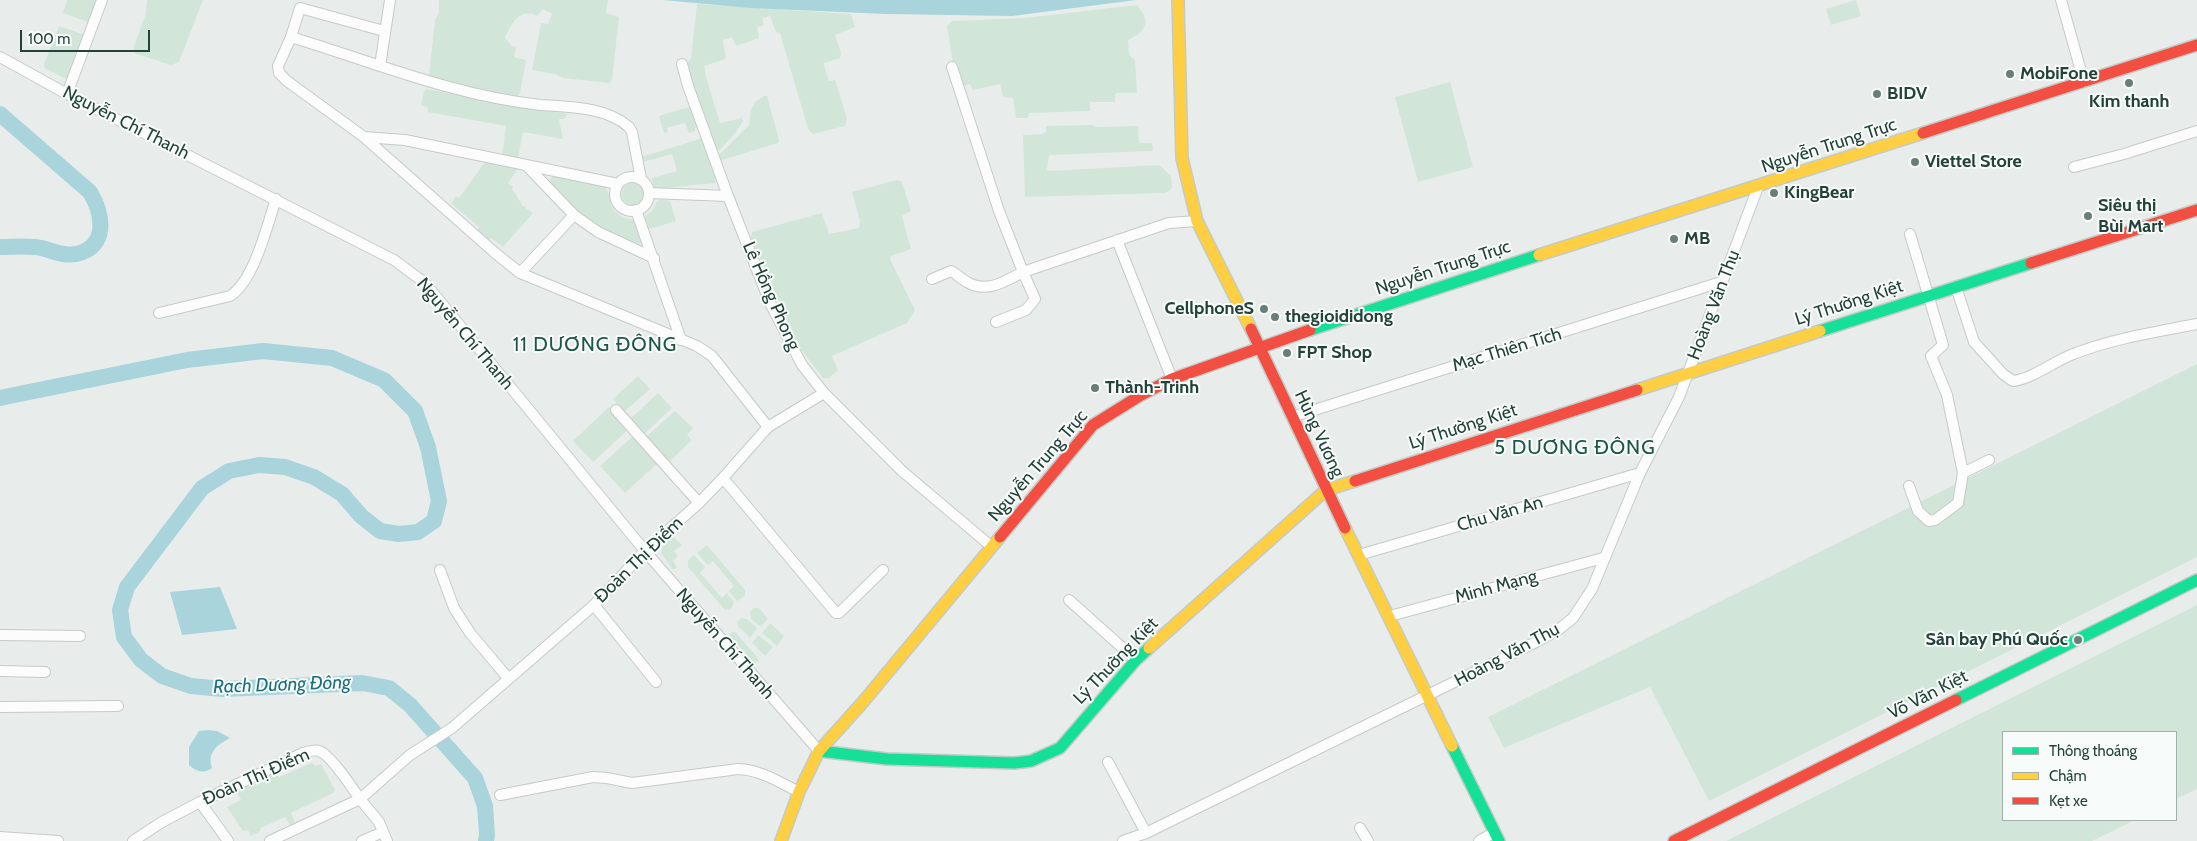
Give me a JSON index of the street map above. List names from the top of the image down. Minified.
{"streets":{"main road":["Nguyễn Trung Trực","Lý Thường Kiệt","Hùng Vương","Võ Văn Kiệt"],"street":["Nguyễn Chí Thanh","Lê Hồng Phong","Hoàng Văn Thụ","Mạc Thiên Tích","Chu Văn An","Đoàn Thị Điểm","Minh Mạng"]},"crossings":[["Nguyễn Chí Thanh","Nguyễn Trung Trực"],["Nguyễn Chí Thanh","Lý Thường Kiệt"],["Nguyễn Chí Thanh","Đoàn Thị Điểm"],["Nguyễn Trung Trực","Lê Hồng Phong"],["Nguyễn Trung Trực","Lý Thường Kiệt"],["Nguyễn Trung Trực","Hoàng Văn Thụ"],["Nguyễn Trung Trực","Hùng Vương"],["Lê Hồng Phong","Đoàn Thị Điểm"],["Lý Thường Kiệt","Hoàng Văn Thụ"],["Lý Thường Kiệt","Hùng Vương"],["Hoàng Văn Thụ","Mạc Thiên Tích"],["Hoàng Văn Thụ","Hùng Vương"],["Hoàng Văn Thụ","Chu Văn An"],["Hoàng Văn Thụ","Minh Mạng"],["Mạc Thiên Tích","Hùng Vương"],["Hùng Vương","Chu Văn An"],["Hùng Vương","Minh Mạng"]],"districts":["11 DƯƠNG ĐÔNG","5 DƯƠNG ĐÔNG"],"water":["Rạch Dương Đông"],"places":["MobiFone","Kim thanh","BIDV","Viettel Store","KingBear","Siêu thị Bùi Mart","MB","CellphoneS","thegioididong","FPT Shop","Thành-Trinh","Sân bay Phú Quốc"],"legend":["Thông thoáng","Chậm","Kẹt xe"],"scale_bar":"100 m"}
